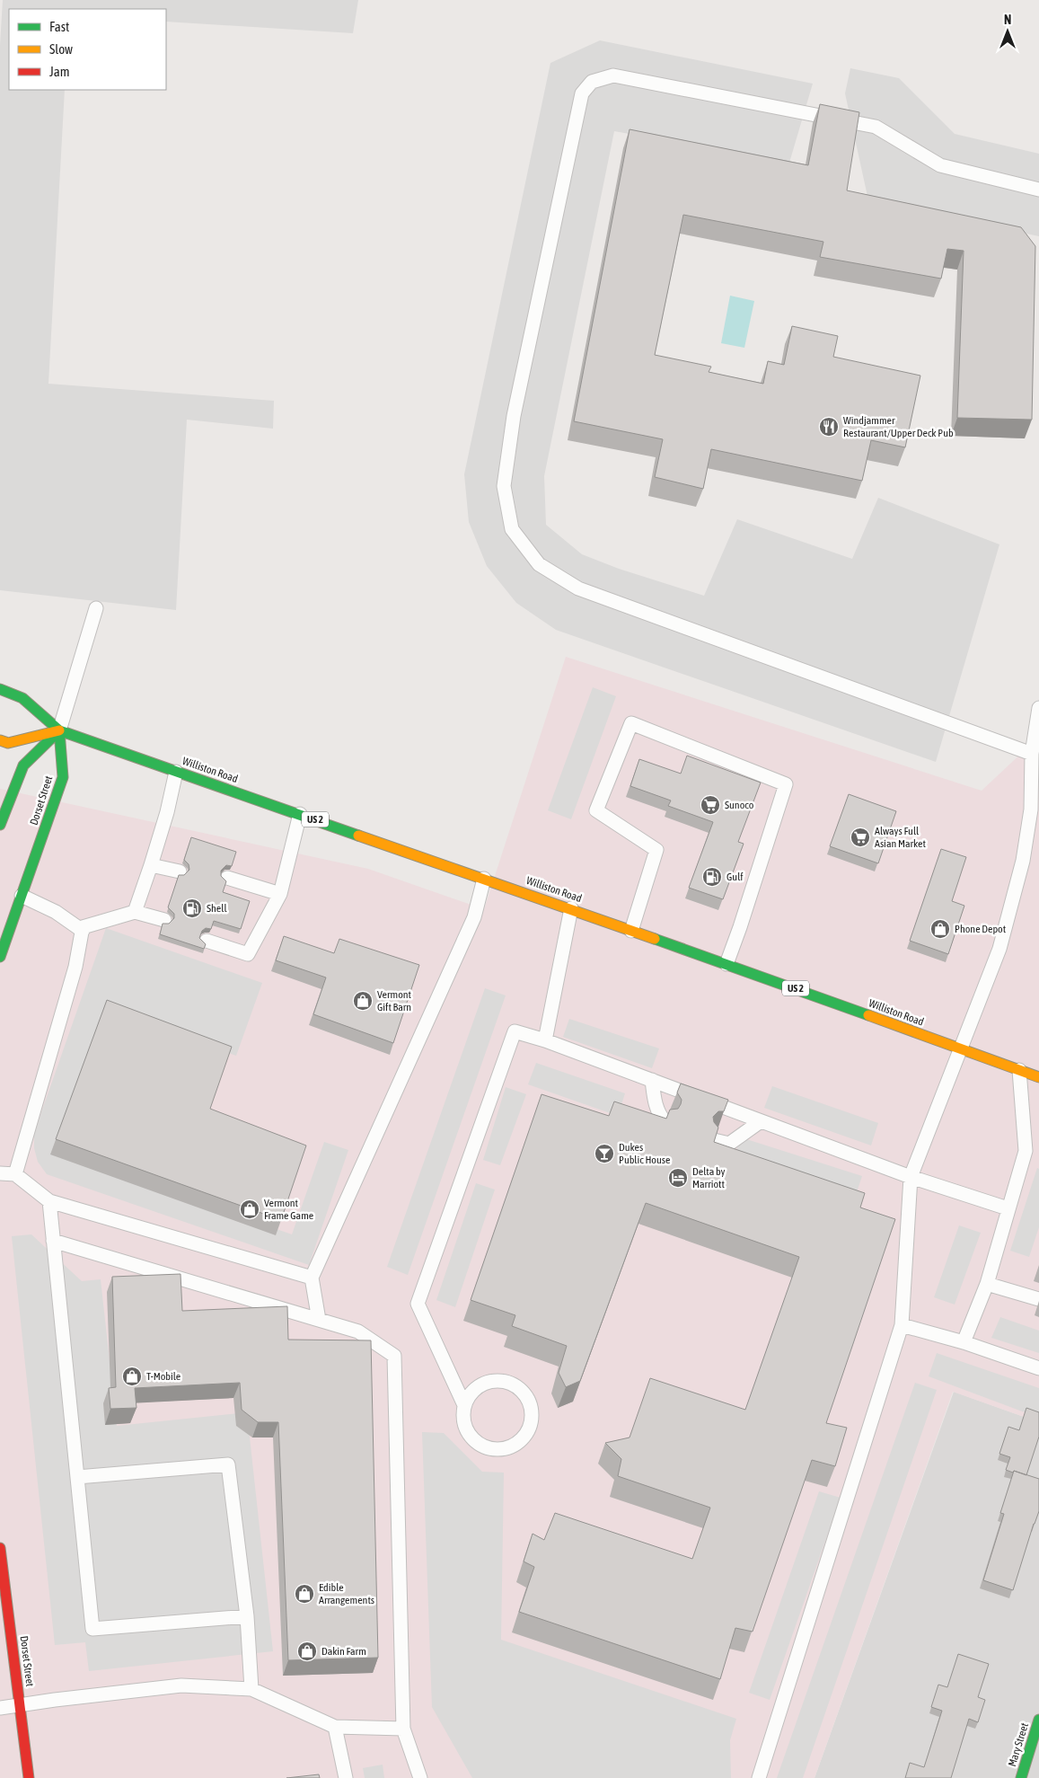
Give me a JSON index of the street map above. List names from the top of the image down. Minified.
{"streets":{"main road":["Williston Road","Dorset Street","US 2","Mary Street"]},"crossings":[["Williston Road","Dorset Street"]],"places":{"restaurant":["Windjammer Restaurant/Upper Deck Pub"],"supermarket":["Sunoco","Always Full Asian Market"],"fuel station":["Gulf","Shell"],"shop":["Phone Depot","Vermont Gift Barn","Vermont Frame Game","T-Mobile","Edible Arrangements","Dakin Farm"],"bar":["Dukes Public House"],"hotel":["Delta by Marriott"]},"legend":["Fast","Slow","Jam"],"north":"top"}
